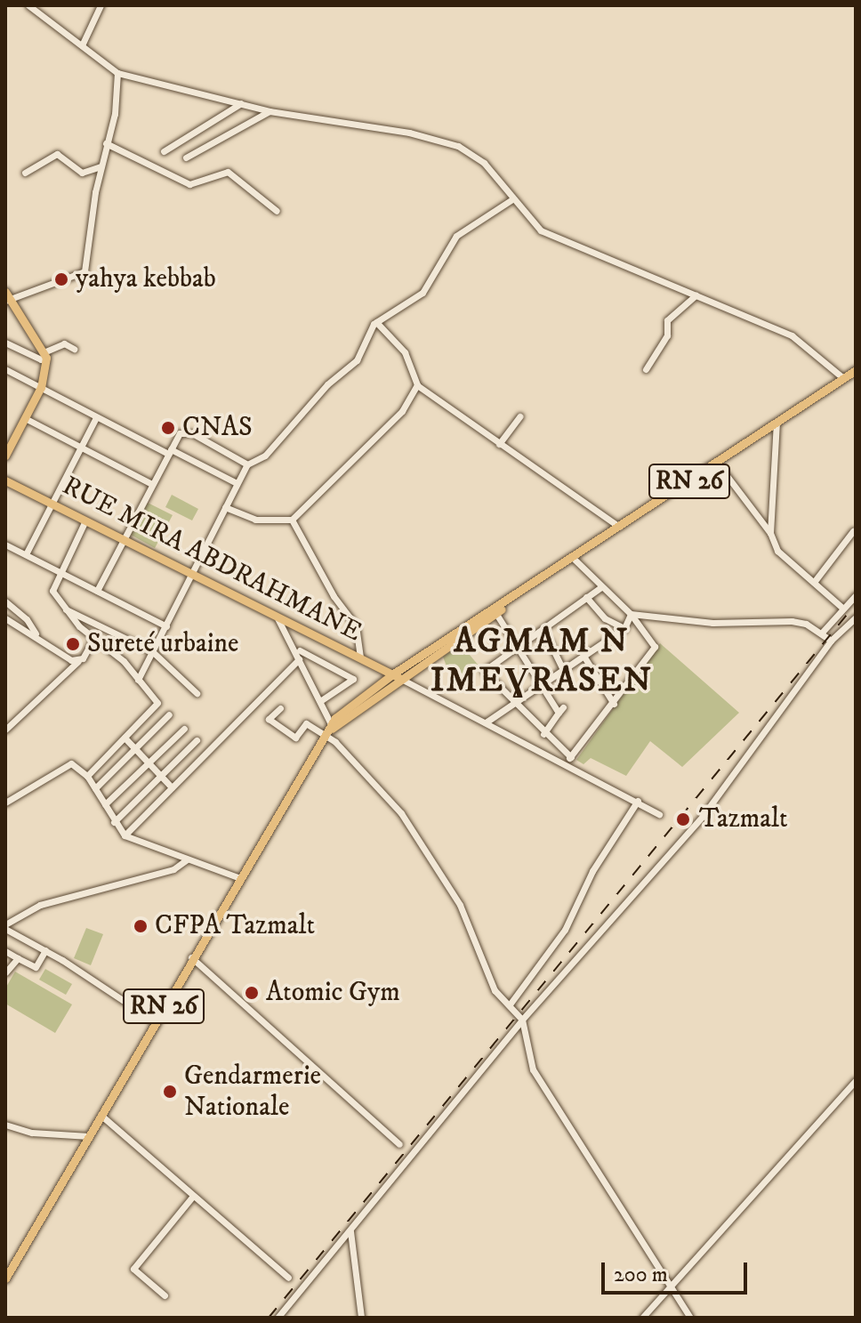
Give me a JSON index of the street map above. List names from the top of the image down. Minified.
{"streets":{"main road":["RN 26","RUE MIRA ABDRAHMANE"]},"crossings":[["RN 26","RUE MIRA ABDRAHMANE"]],"districts":["AGMAM N IMEƔRASEN"],"places":["yahya kebbab","CNAS","Sureté urbaine","Tazmalt","CFPA Tazmalt","Atomic Gym","Gendarmerie Nationale"],"scale_bar":"200 m"}
